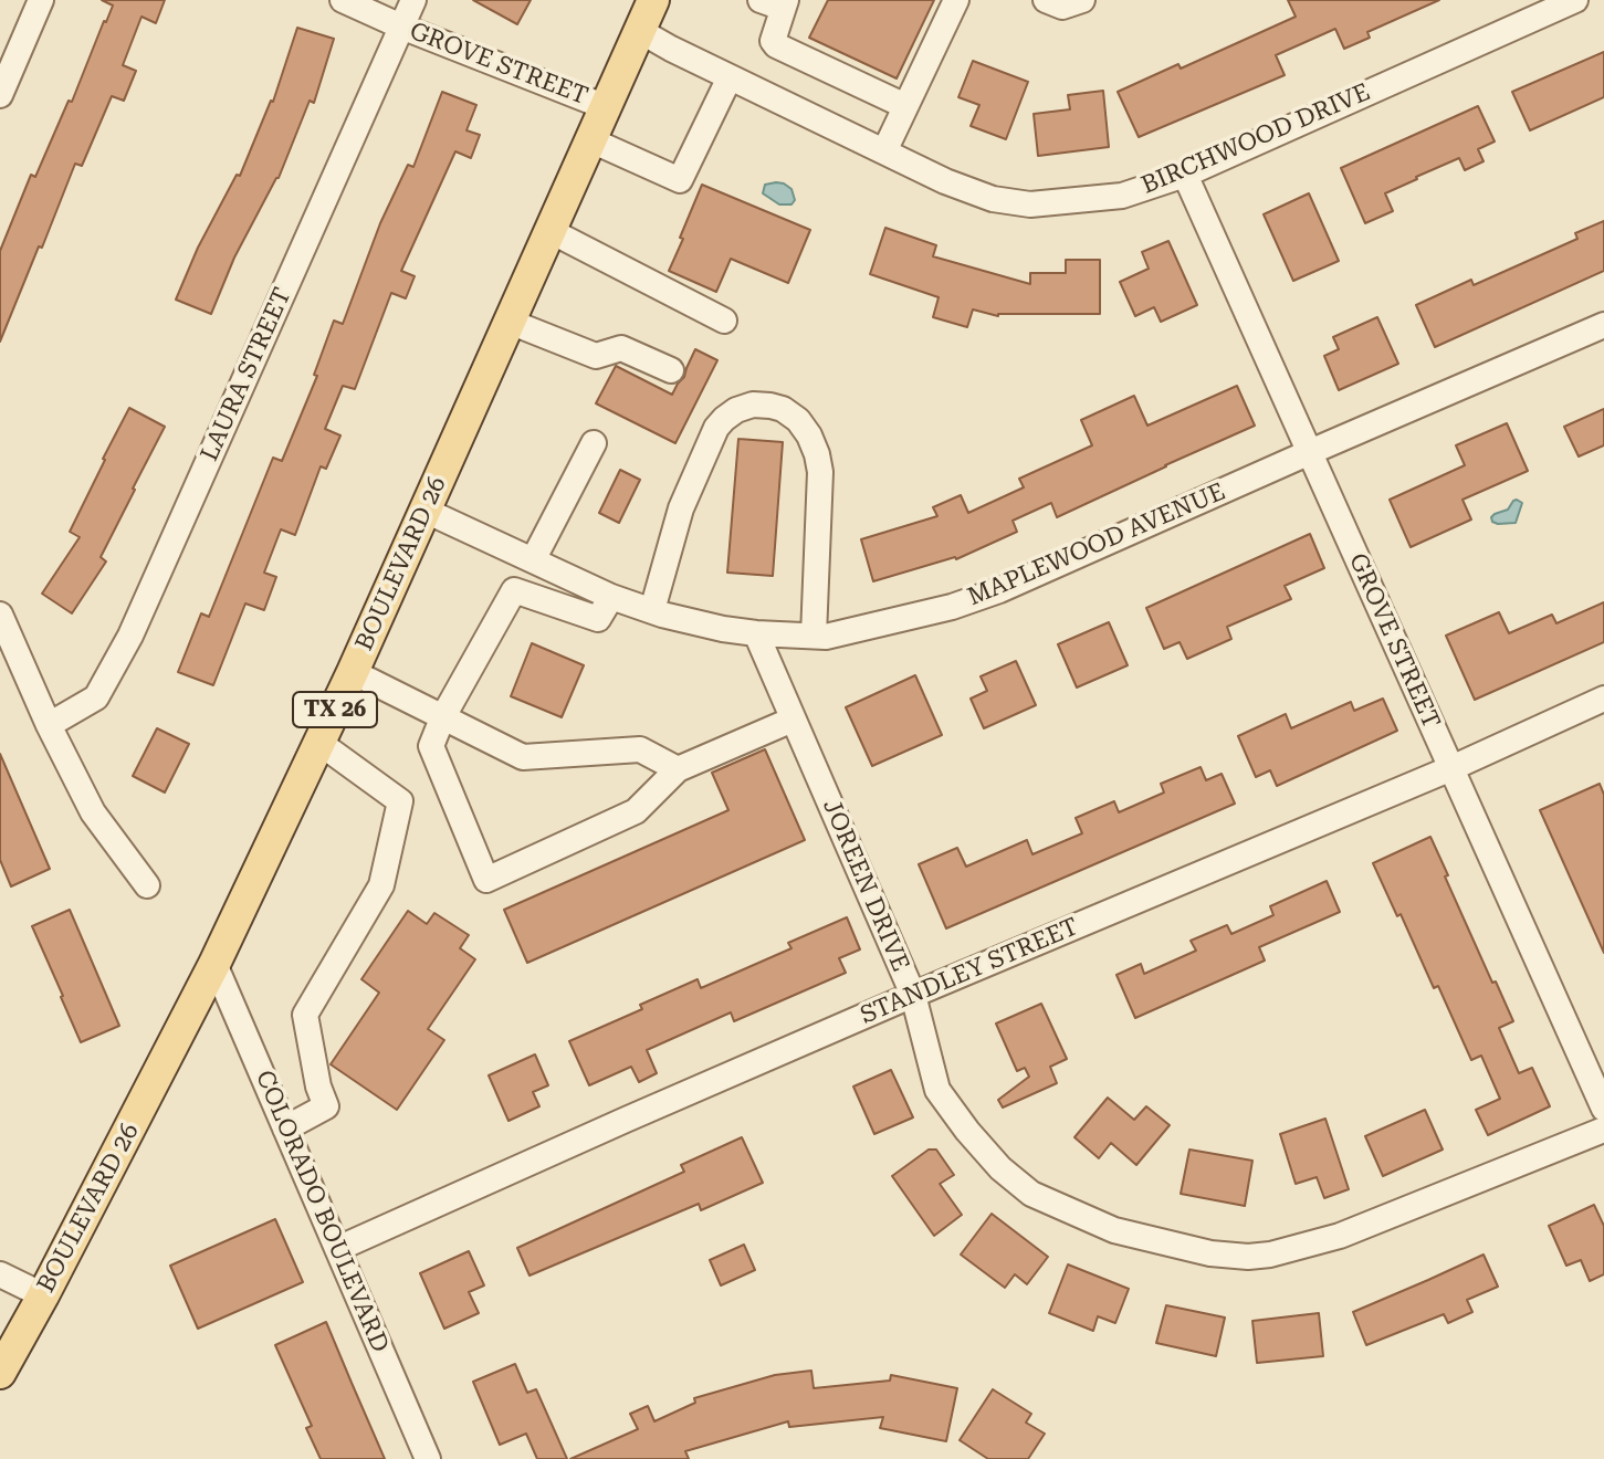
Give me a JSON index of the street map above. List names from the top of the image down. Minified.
{"streets":{"main road":["BOULEVARD 26","TX 26"],"street":["GROVE STREET","BIRCHWOOD DRIVE","LAURA STREET","MAPLEWOOD AVENUE","JOREEN DRIVE","STANDLEY STREET","COLORADO BOULEVARD"]},"crossings":[["GROVE STREET","BIRCHWOOD DRIVE"],["GROVE STREET","LAURA STREET"],["GROVE STREET","MAPLEWOOD AVENUE"],["GROVE STREET","BOULEVARD 26"],["GROVE STREET","STANDLEY STREET"],["BIRCHWOOD DRIVE","BOULEVARD 26"],["MAPLEWOOD AVENUE","BOULEVARD 26"],["MAPLEWOOD AVENUE","JOREEN DRIVE"],["BOULEVARD 26","COLORADO BOULEVARD"],["JOREEN DRIVE","STANDLEY STREET"],["STANDLEY STREET","COLORADO BOULEVARD"]]}
